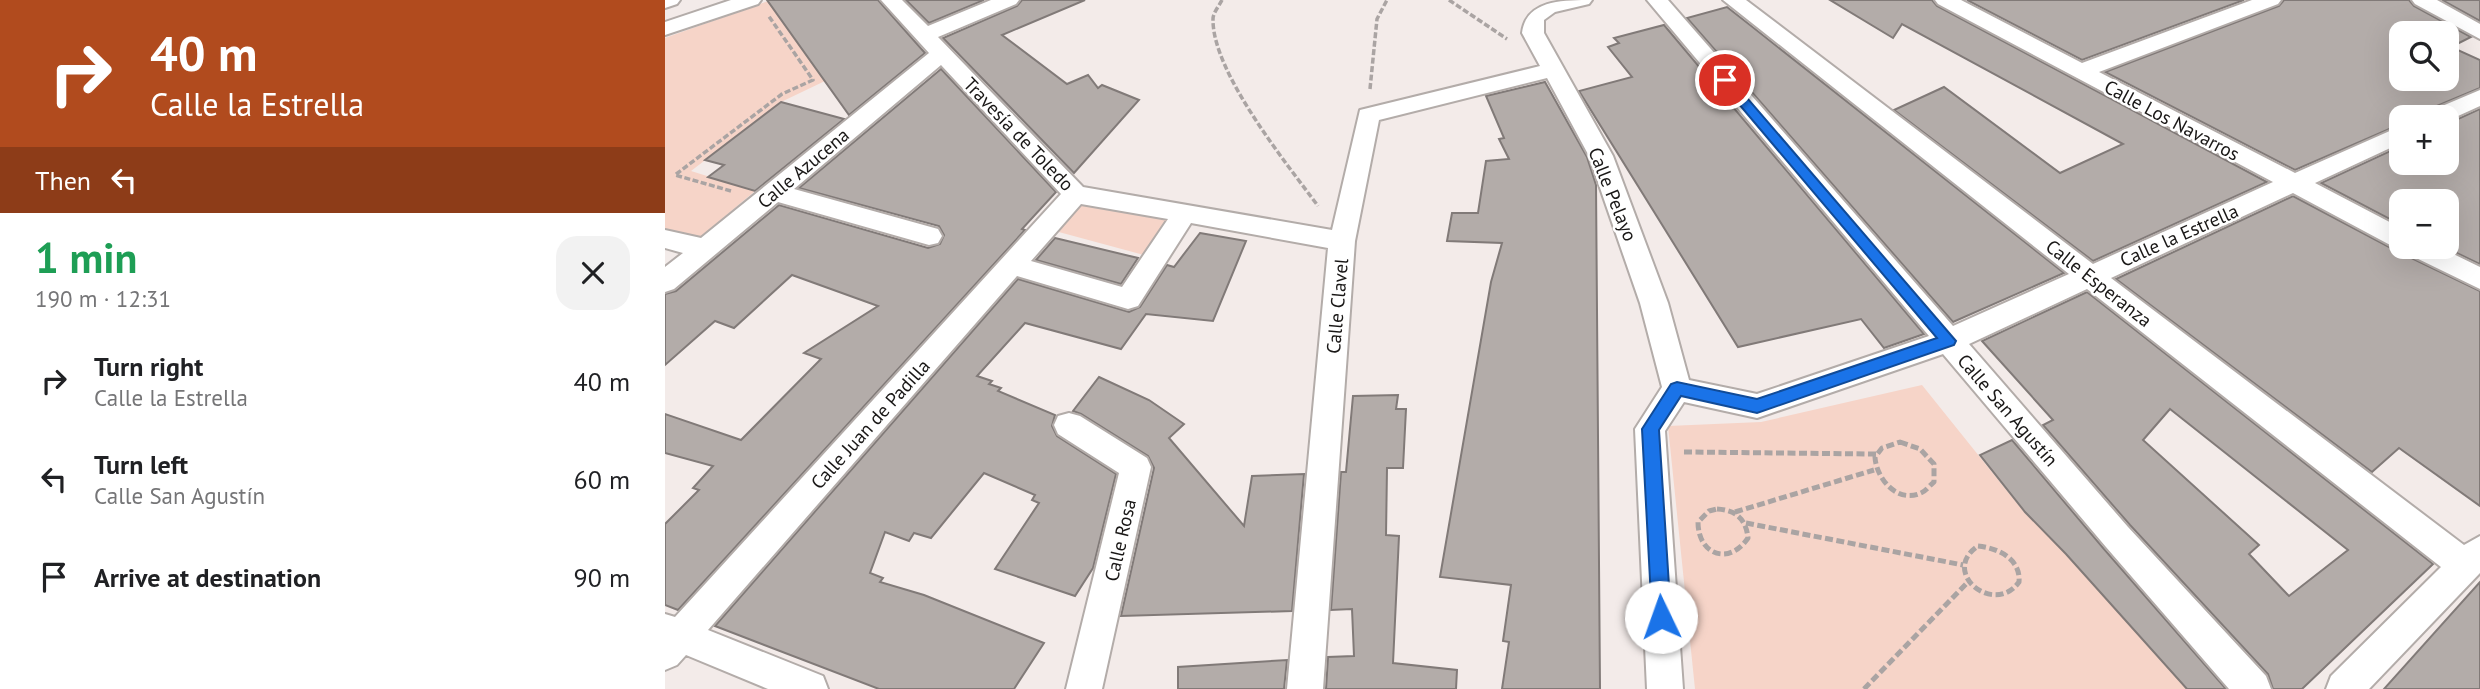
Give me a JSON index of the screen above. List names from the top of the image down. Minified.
{"streets":{"street":["Calle Los Navarros","Travesía de Toledo","Calle Azucena","Calle Pelayo","Calle la Estrella","Calle Esperanza","Calle Clavel","Calle San Agustín","Calle Juan de Padilla","Calle Rosa"]},"crossings":[["Calle Los Navarros","Calle la Estrella"],["Travesía de Toledo","Calle Azucena"],["Travesía de Toledo","Calle Clavel"],["Travesía de Toledo","Calle Juan de Padilla"],["Calle Pelayo","Calle la Estrella"],["Calle la Estrella","Calle Esperanza"],["Calle la Estrella","Calle San Agustín"]],"page":{"turn":["40 m","Calle la Estrella"],"map_buttons":["+","−"],"then":"Then","heading":["1 min","190 m · 12:31"],"list":[{"name":"Turn right","note":"Calle la Estrella","value":"40 m"},{"name":"Turn left","note":"Calle San Agustín","value":"60 m"},{"name":"Arrive at destination","value":"90 m"}]}}
